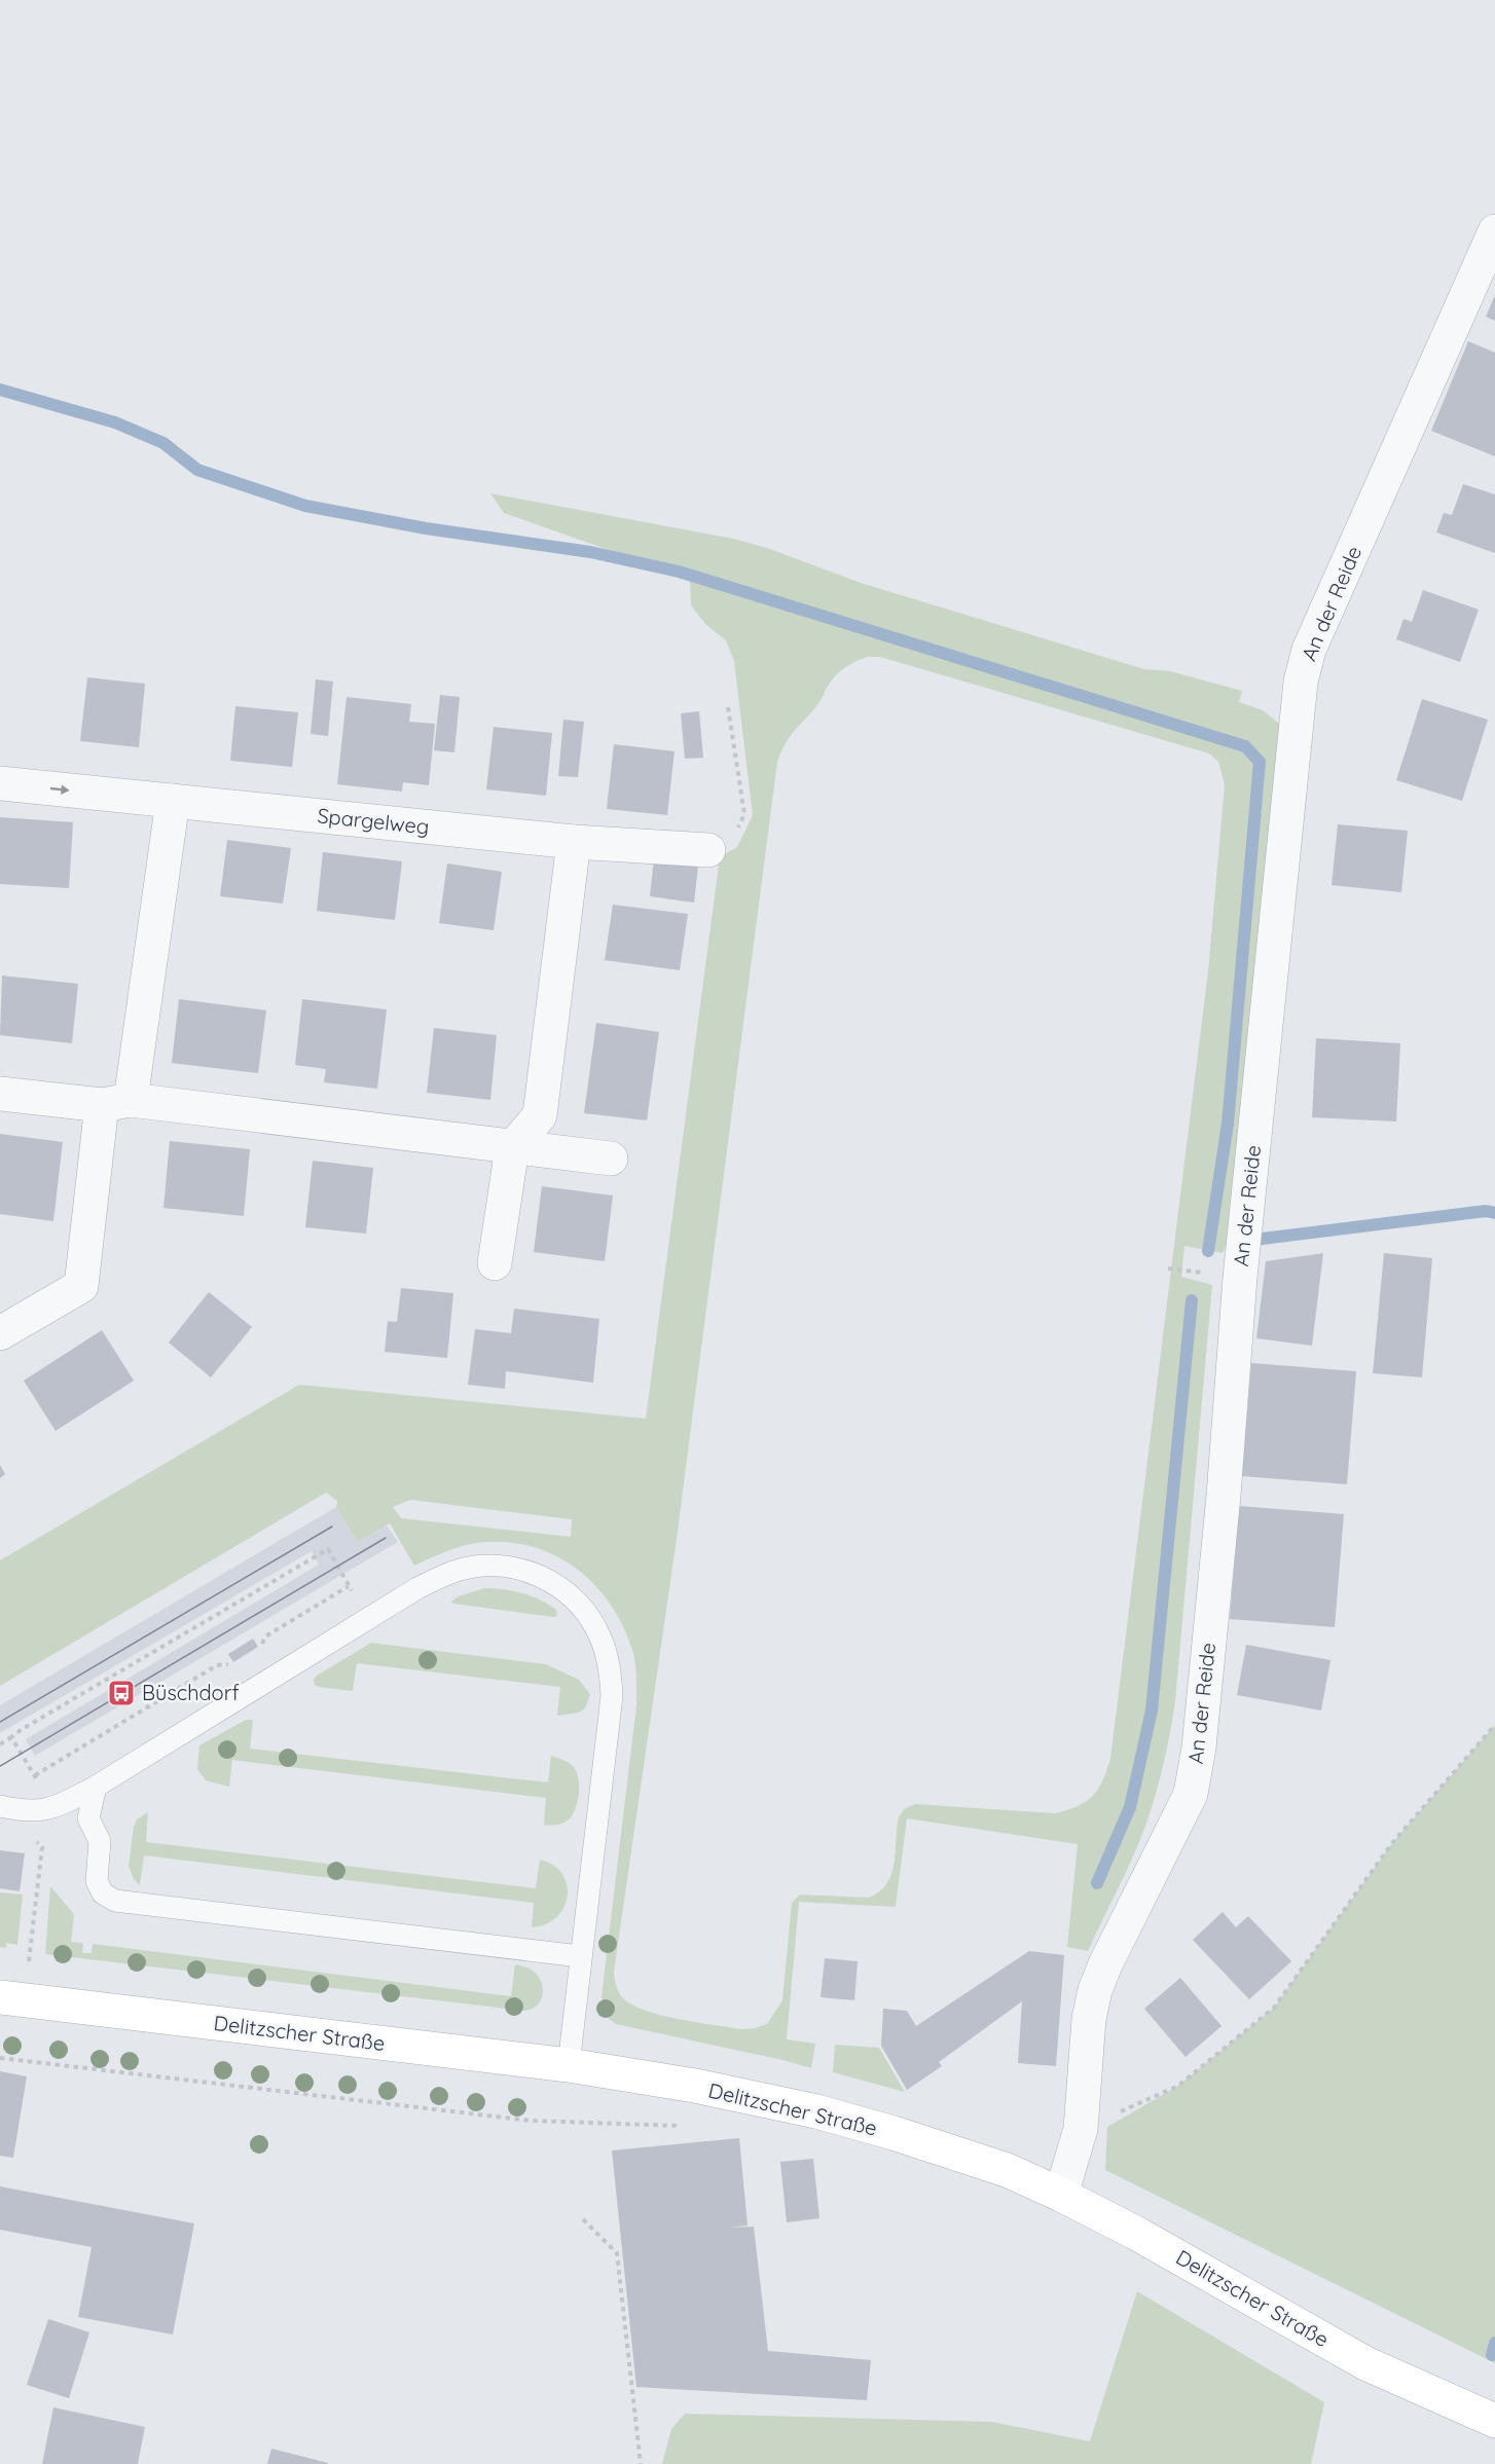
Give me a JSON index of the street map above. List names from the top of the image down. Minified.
{"streets":{"main road":["Delitzscher Straße"],"street":["An der Reide","Spargelweg"]},"crossings":[["An der Reide","Delitzscher Straße"]],"places":{"bus stop":["Büschdorf"]}}
